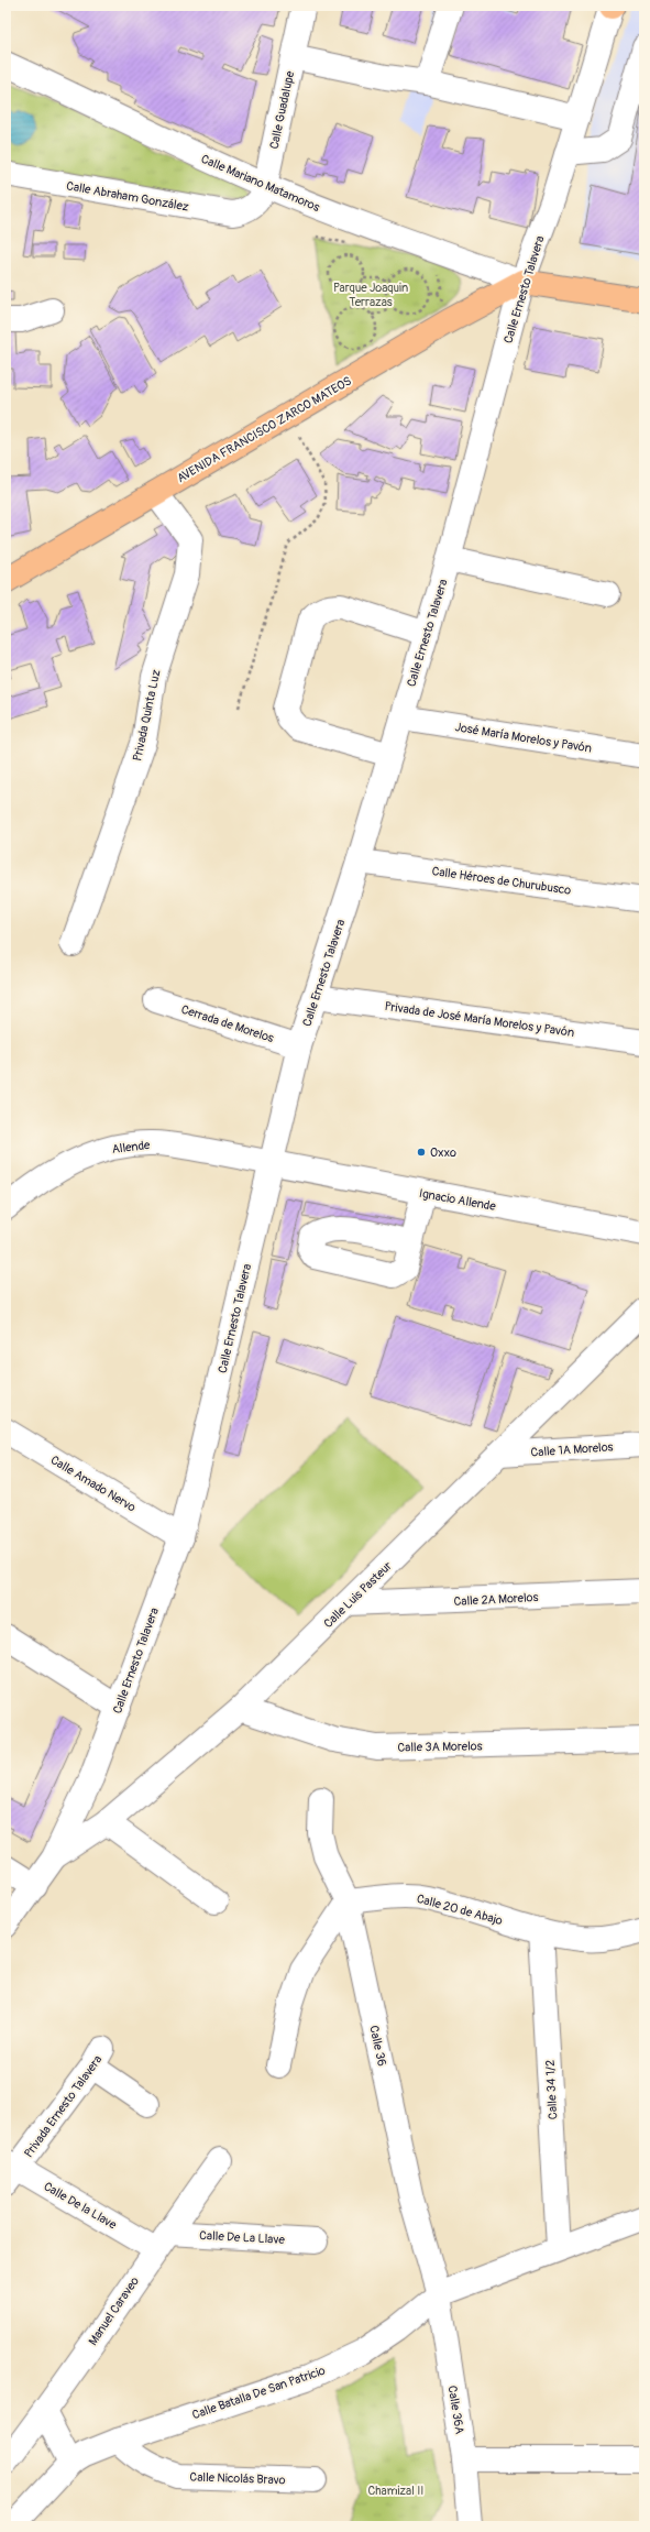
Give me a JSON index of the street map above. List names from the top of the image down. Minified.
{"streets":{"main road":["AVENIDA FRANCISCO ZARCO MATEOS"],"street":["Calle Guadalupe","Calle Mariano Matamoros","Calle Abraham González","Calle Ernesto Talavera","Privada Quinta Luz","José María Morelos y Pavón","Calle Héroes de Churubusco","Privada de José María Morelos y Pavón","Cerrada de Morelos","Allende","Ignacio Allende","Calle 1A Morelos","Calle Amado Nervo","Calle Luis Pasteur","Calle 2A Morelos","Calle 3A Morelos","Calle 20 de Abajo","Calle 36","Calle 34 1/2","Privada Ernesto Talavera","Calle De la Llave","Calle De La Llave","Manuel Caraveo","Calle Batalla De San Patricio","Calle 36A","Calle Nicolás Bravo"]},"crossings":[["Calle Guadalupe","Calle Mariano Matamoros"],["Calle Guadalupe","Calle Abraham González"],["Calle Mariano Matamoros","Calle Ernesto Talavera"],["Calle Mariano Matamoros","AVENIDA FRANCISCO ZARCO MATEOS"],["Calle Ernesto Talavera","AVENIDA FRANCISCO ZARCO MATEOS"],["Calle Ernesto Talavera","José María Morelos y Pavón"],["Calle Ernesto Talavera","Calle Héroes de Churubusco"],["Calle Ernesto Talavera","Privada de José María Morelos y Pavón"],["Calle Ernesto Talavera","Cerrada de Morelos"],["Calle Ernesto Talavera","Allende"],["Calle Ernesto Talavera","Ignacio Allende"],["Calle Ernesto Talavera","Calle Amado Nervo"],["Calle Ernesto Talavera","Calle Luis Pasteur"],["AVENIDA FRANCISCO ZARCO MATEOS","Privada Quinta Luz"],["Allende","Ignacio Allende"],["Calle 1A Morelos","Calle Luis Pasteur"],["Calle Luis Pasteur","Calle 2A Morelos"],["Calle Luis Pasteur","Calle 3A Morelos"],["Calle 20 de Abajo","Calle 36"],["Calle 20 de Abajo","Calle 34 1/2"],["Calle 36","Calle Batalla De San Patricio"],["Calle 36","Calle 36A"],["Calle 34 1/2","Calle Batalla De San Patricio"],["Privada Ernesto Talavera","Calle De la Llave"],["Calle De la Llave","Calle De La Llave"],["Calle De la Llave","Manuel Caraveo"],["Calle De La Llave","Manuel Caraveo"],["Calle Batalla De San Patricio","Calle 36A"],["Calle Batalla De San Patricio","Calle Nicolás Bravo"]],"parks":["Parque Joaquin Terrazas","Chamizal II"],"places":["Oxxo"]}
